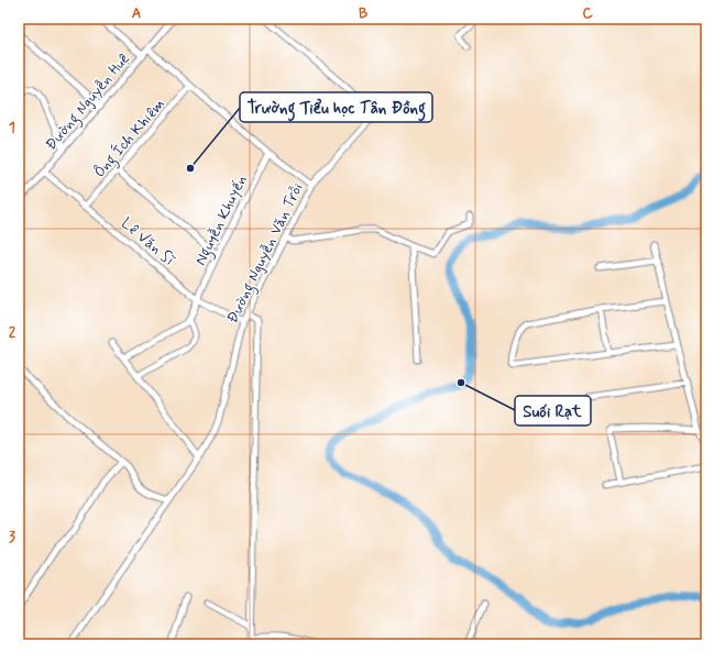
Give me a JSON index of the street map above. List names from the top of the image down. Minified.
{"streets":{"street":["Đường Nguyễn Huệ","Ông Ích Khiêm","Nguyễn Khuyến","Lê Văn Sĩ","Đường Nguyễn Văn Trỗi"]},"crossings":[["Đường Nguyễn Huệ","Lê Văn Sĩ"],["Ông Ích Khiêm","Lê Văn Sĩ"],["Nguyễn Khuyến","Lê Văn Sĩ"],["Lê Văn Sĩ","Đường Nguyễn Văn Trỗi"]],"places":["Trường Tiểu học Tân Đồng","Suối Rạt"],"grid":{"columns":["A","B","C"],"rows":["1","2","3"]}}
